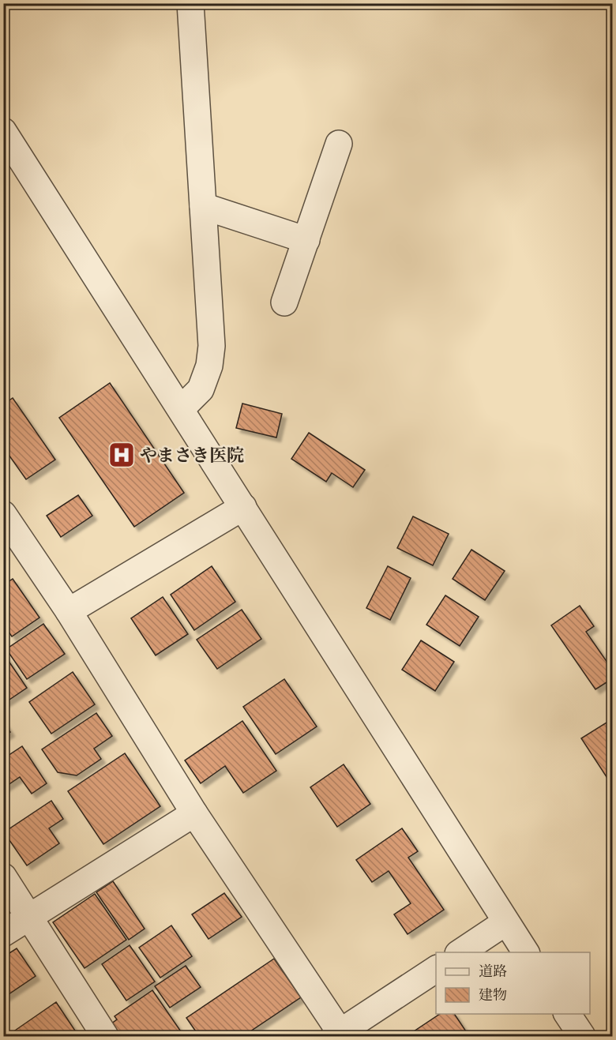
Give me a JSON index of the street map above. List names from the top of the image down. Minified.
{"places":{"hospital":["やまさき医院"]},"legend":["道路","建物"]}
